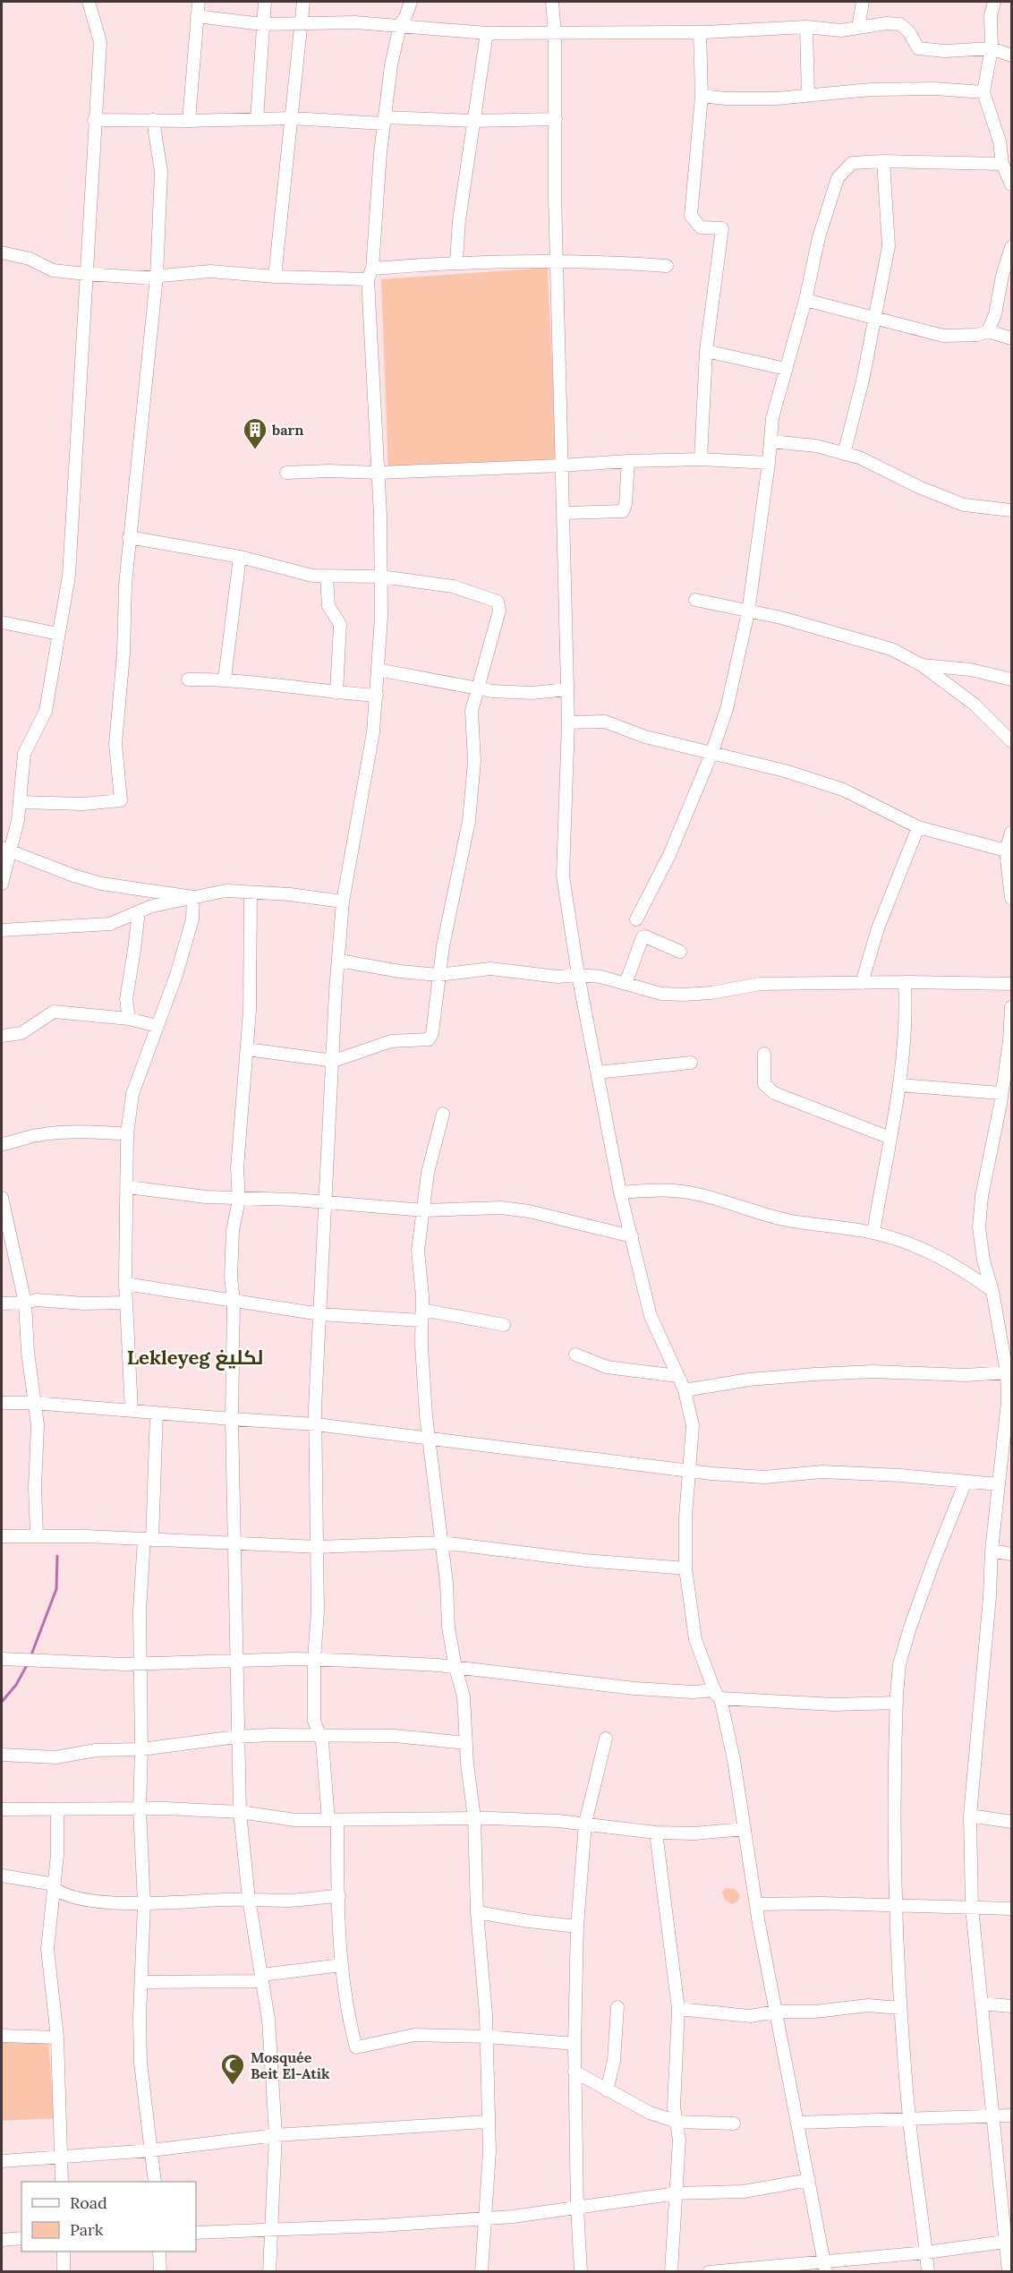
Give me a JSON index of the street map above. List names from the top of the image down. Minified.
{"districts":["Lekleyeg لكليغ"],"places":{"building":["barn"],"mosque":["Mosquée Beit El-Atik"]},"legend":["Road","Park"]}
